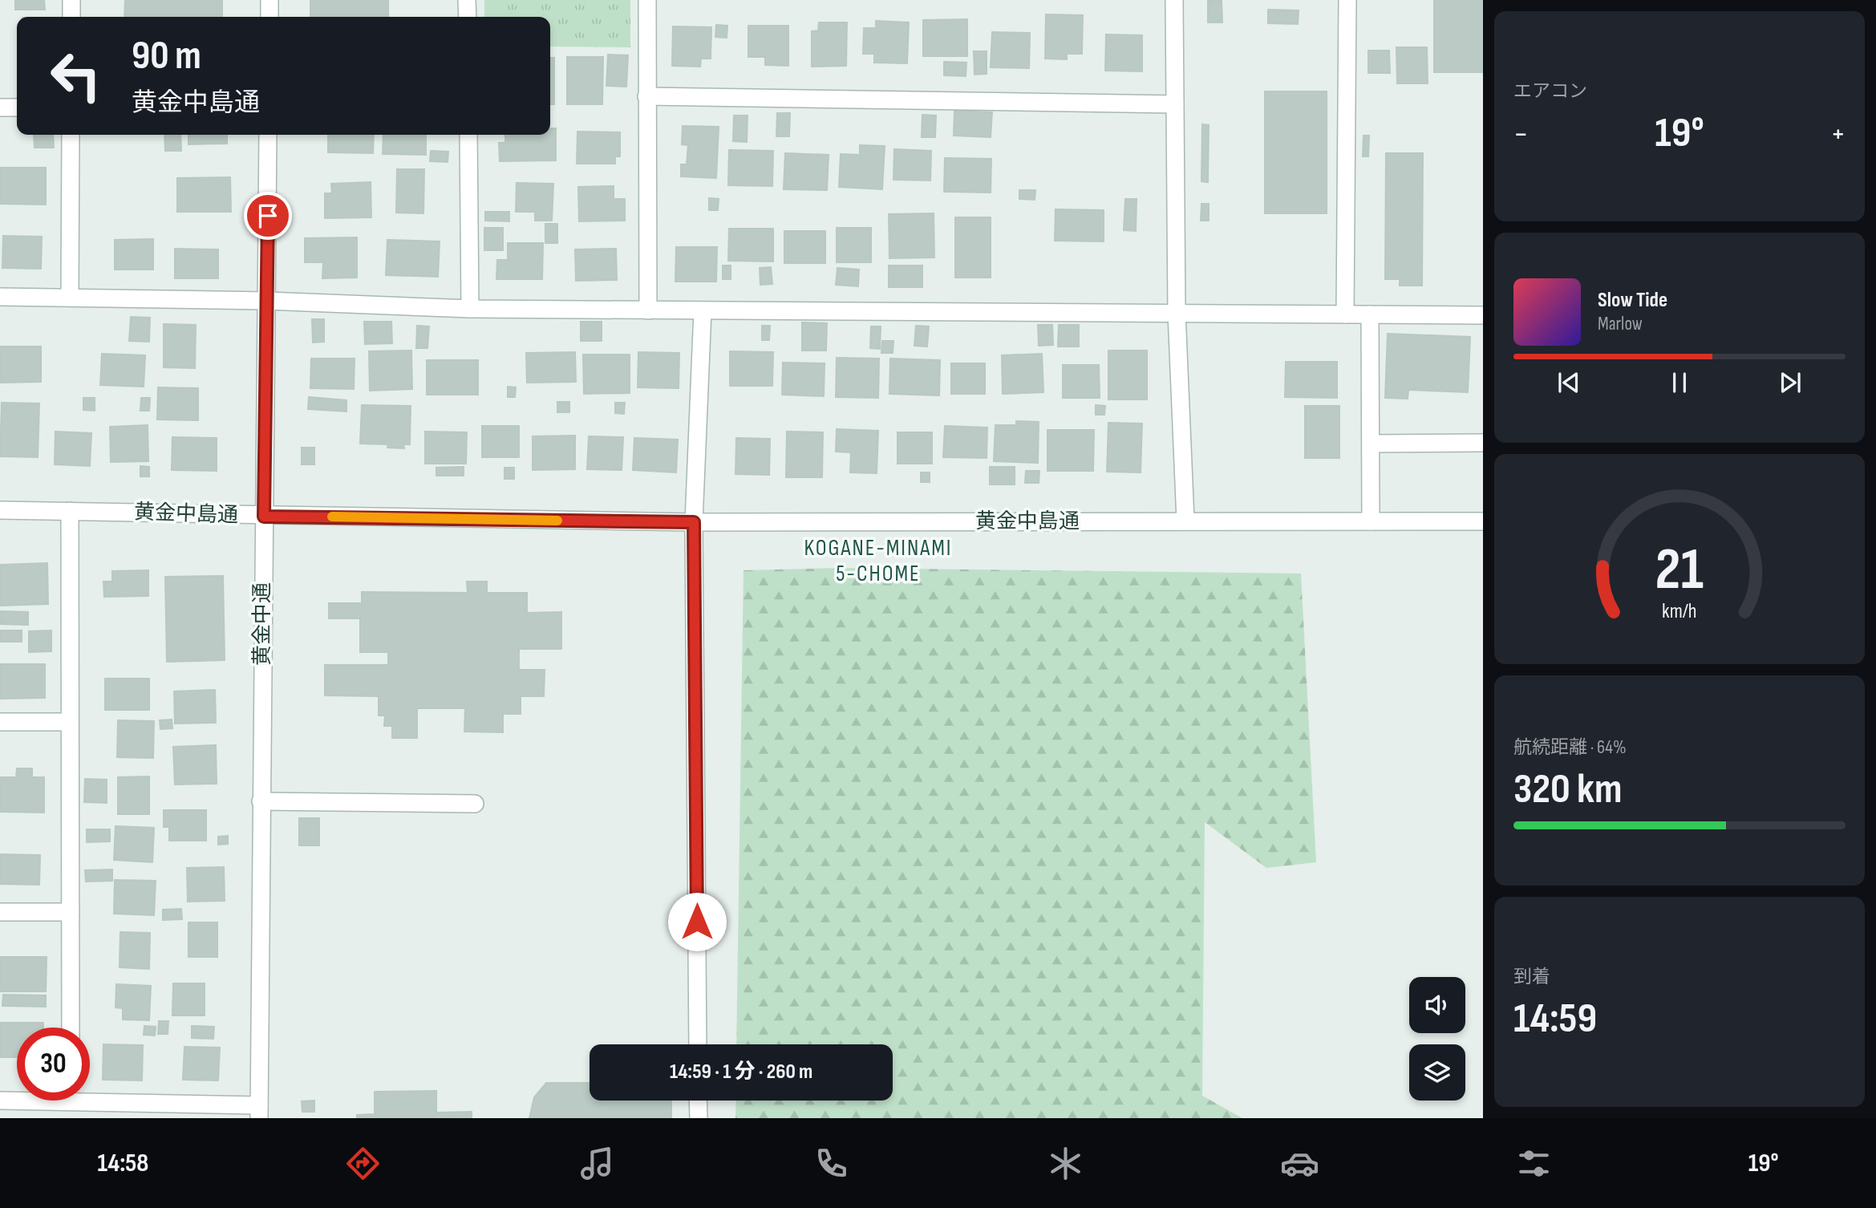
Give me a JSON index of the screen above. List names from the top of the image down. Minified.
{"streets":{"street":["黄金中島通","黄金中通"]},"crossings":[["黄金中島通","黄金中通"]],"districts":["KOGANE-MINAMI 5-CHOME"],"page":{"tile":["エアコン",["航続距離 · 64%","320 km"],["到着","14:59"]],"turn":["90 m","黄金中島通"],"heat":["−","19°","+"],"song":["Slow Tide","Marlow"],"limit":"30","trip":"14:59 · 1 分 · 260 m","tabs":["14:58","19°"],"gauge":["21","km/h"]}}
